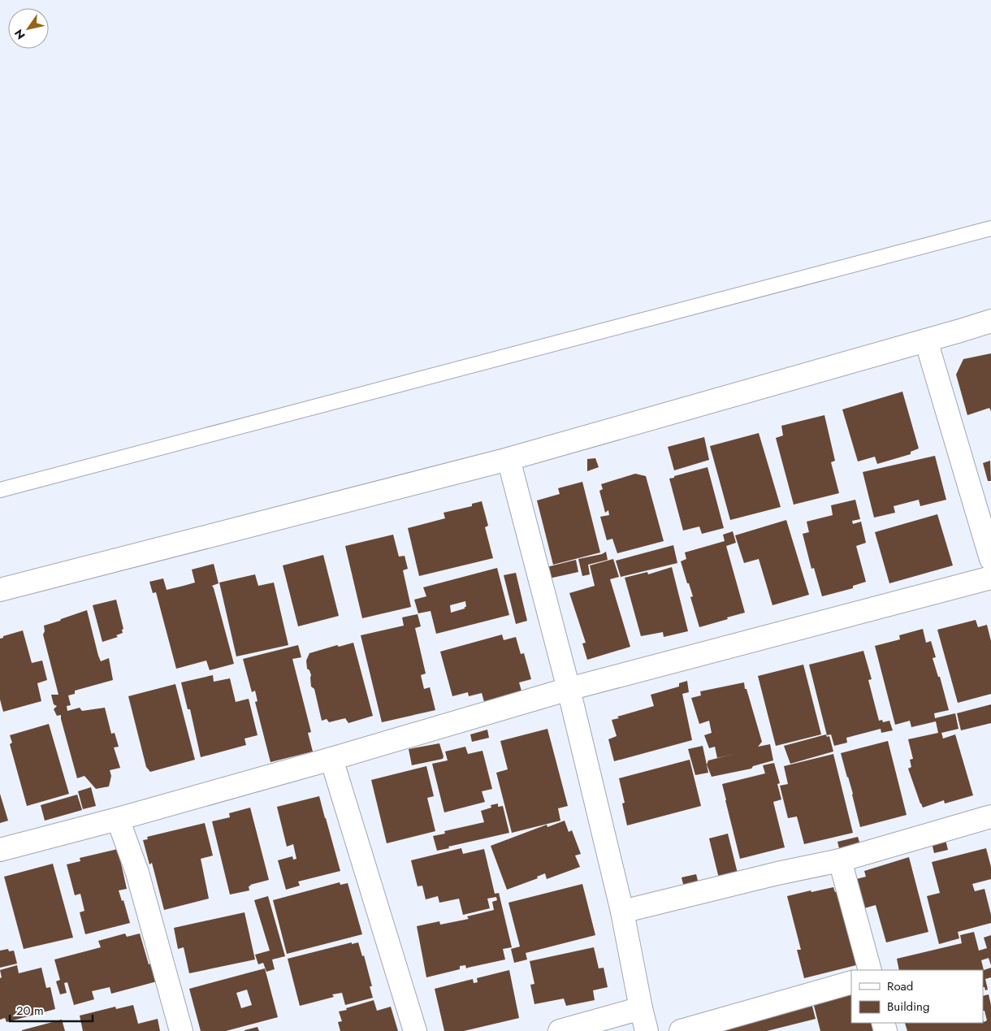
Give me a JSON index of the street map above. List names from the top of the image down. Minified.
{"legend":["Road","Building"],"scale_bar":"20 m","north":"bottom left"}
